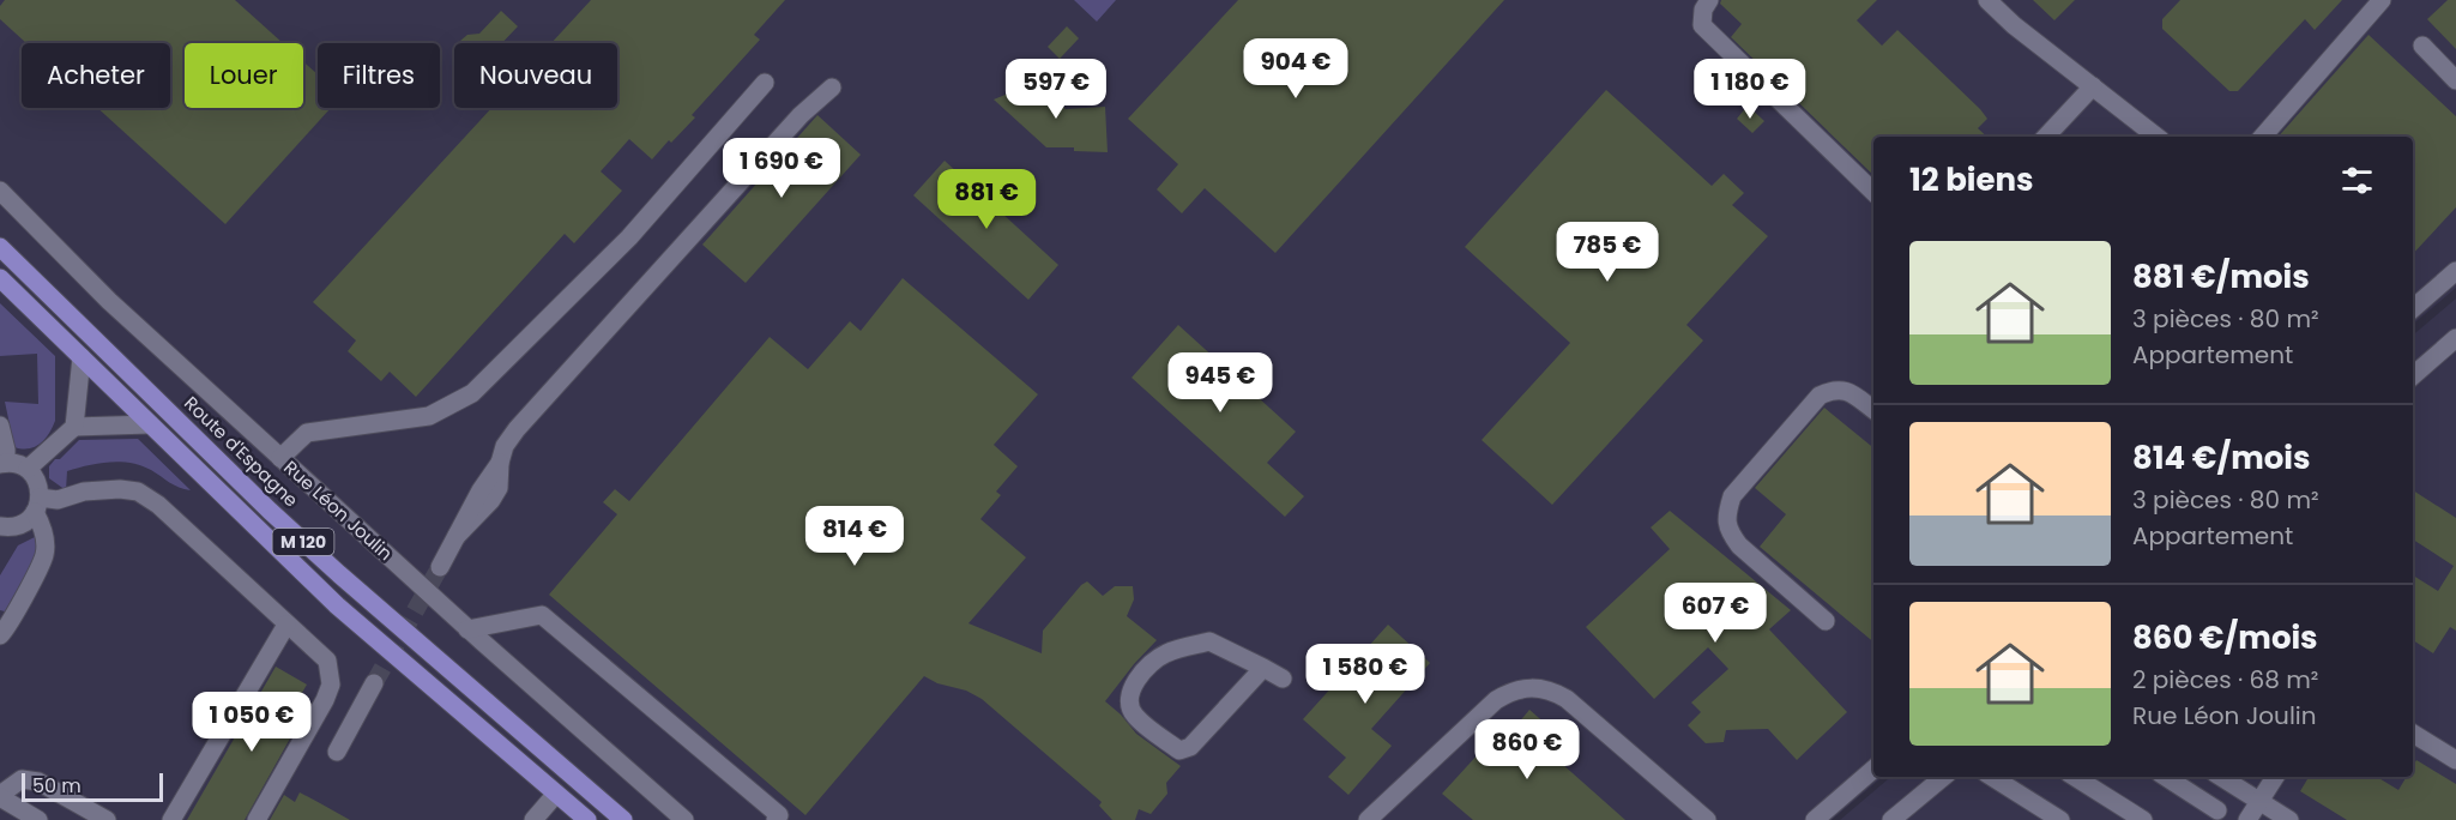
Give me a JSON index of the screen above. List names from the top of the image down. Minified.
{"streets":{"main road":["Route d'Espagne","M 120"],"street":["Rue Léon Joulin"]},"scale_bar":"50 m","page":{"price":["904 €","597 €","1 180 €","1 690 €","881 €","785 €","945 €","814 €","607 €","1 580 €","1 050 €","860 €"],"chip":["Acheter","Louer","Filtres","Nouveau"],"heading":"12 biens","list":[{"name":"881 €/mois","note":"3 pièces · 80 m² · Appartement"},{"name":"814 €/mois","note":"3 pièces · 80 m² · Appartement"},{"name":"860 €/mois","note":"2 pièces · 68 m² · Rue Léon Joulin"}],"scale":"50 m"}}
